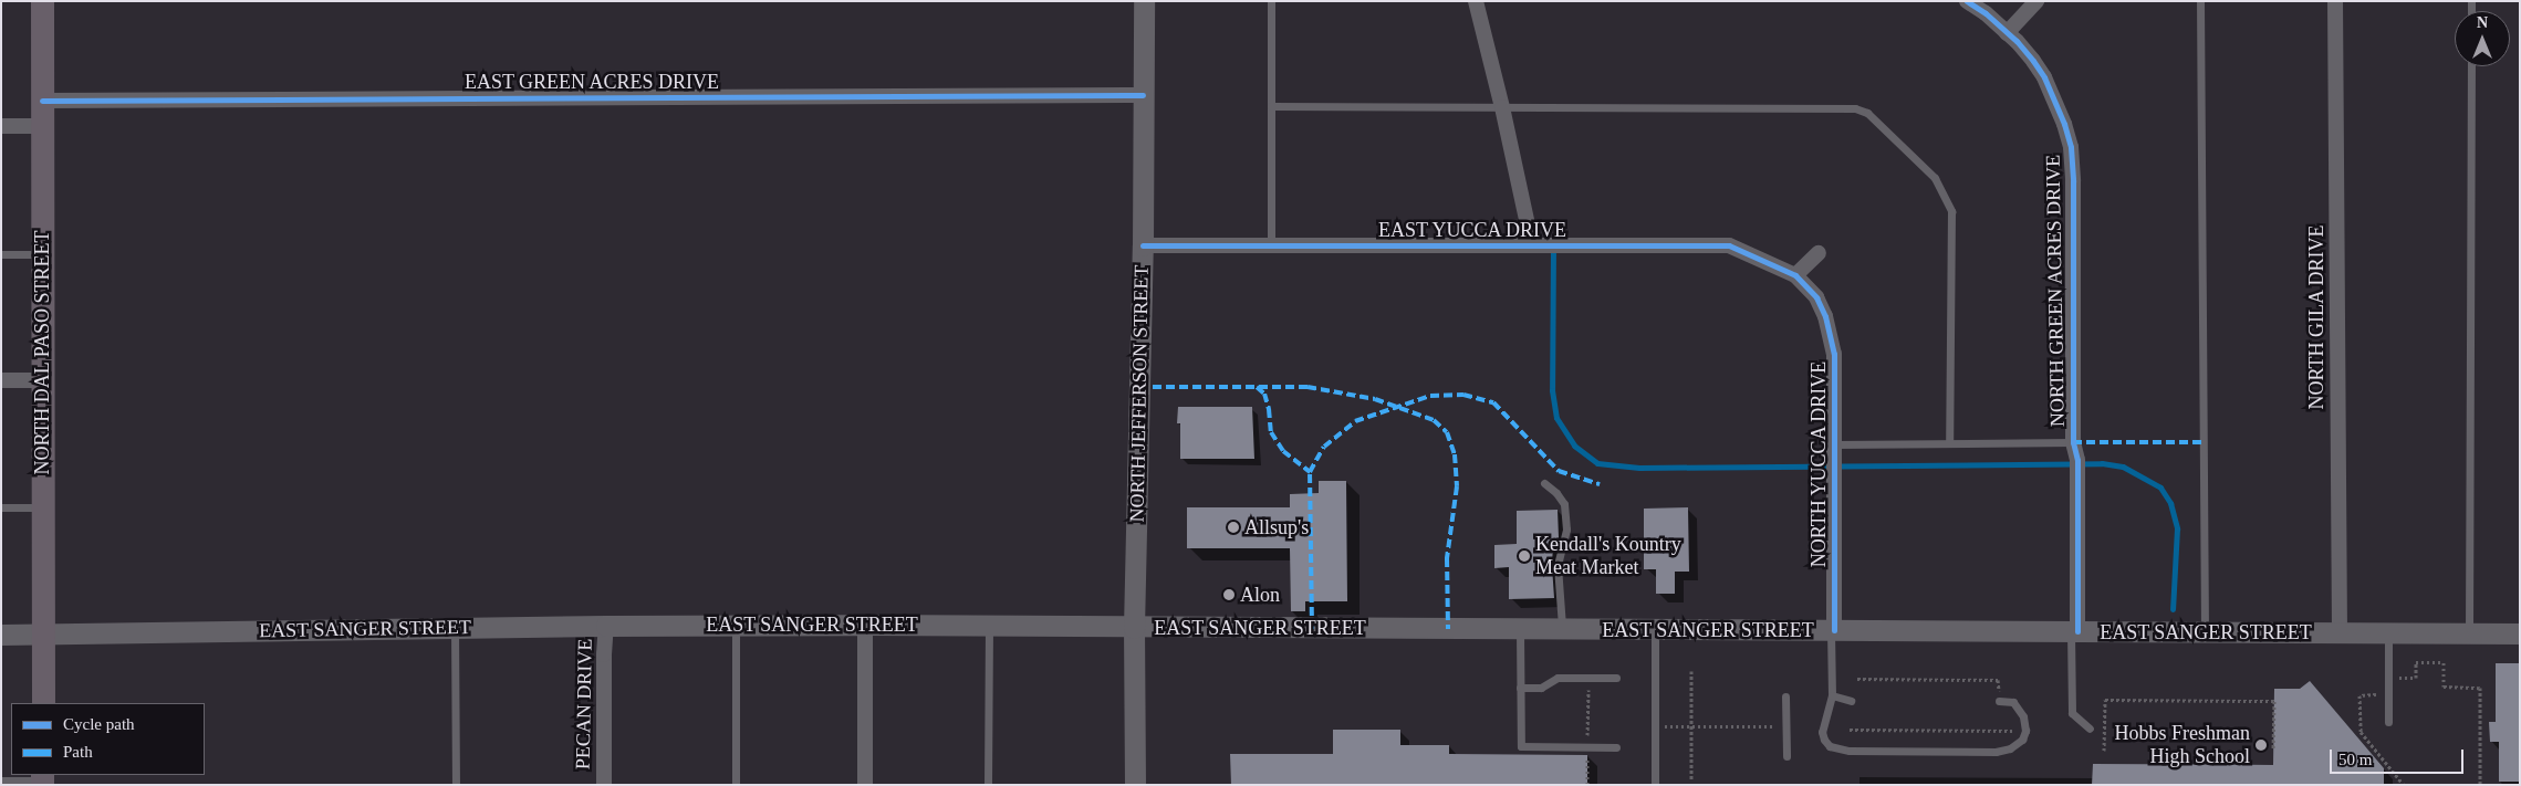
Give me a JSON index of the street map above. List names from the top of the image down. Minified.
{"streets":{"main road":["NORTH DAL PASO STREET","NORTH JEFFERSON STREET","EAST SANGER STREET"],"street":["EAST GREEN ACRES DRIVE","EAST YUCCA DRIVE","NORTH GREEN ACRES DRIVE","NORTH GILA DRIVE","NORTH YUCCA DRIVE","PECAN DRIVE"]},"crossings":[["EAST GREEN ACRES DRIVE","NORTH DAL PASO STREET"],["EAST GREEN ACRES DRIVE","NORTH JEFFERSON STREET"],["EAST YUCCA DRIVE","NORTH JEFFERSON STREET"],["EAST YUCCA DRIVE","NORTH YUCCA DRIVE"],["NORTH GREEN ACRES DRIVE","EAST SANGER STREET"],["NORTH GILA DRIVE","EAST SANGER STREET"],["NORTH DAL PASO STREET","EAST SANGER STREET"],["NORTH JEFFERSON STREET","EAST SANGER STREET"],["NORTH YUCCA DRIVE","EAST SANGER STREET"],["EAST SANGER STREET","PECAN DRIVE"]],"places":["Allsup's","Kendall's Kountry Meat Market","Alon","Hobbs Freshman High School"],"legend":["Cycle path","Path"],"scale_bar":"50 m","north":"top"}
